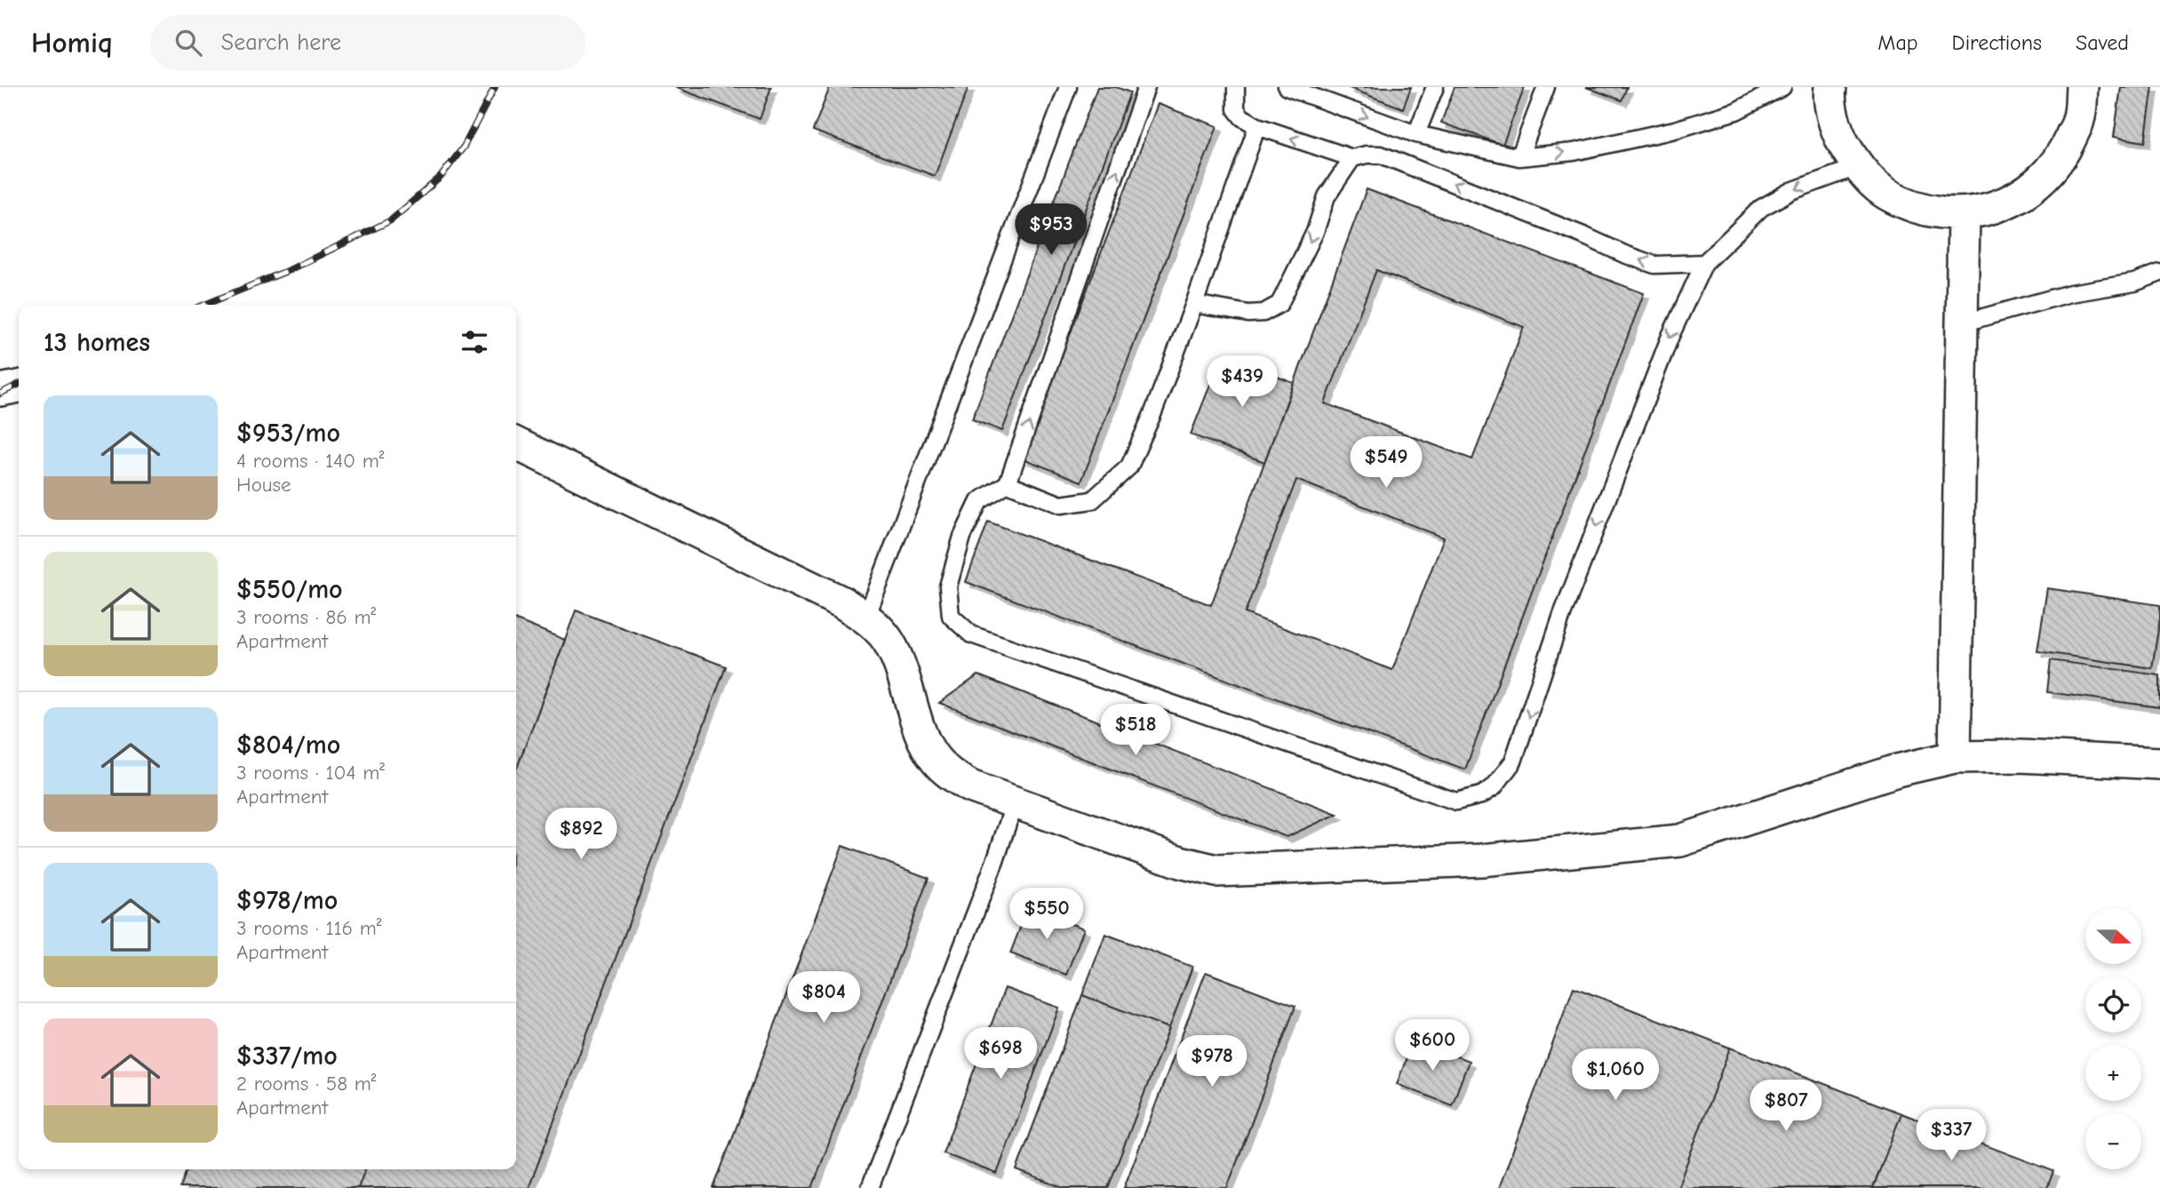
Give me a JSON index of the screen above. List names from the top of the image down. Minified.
{"north":"right","page":{"header":"Homiq","search":"Search here","nav":["Map","Directions","Saved"],"price":["$953","$439","$549","$518","$892","$550","$804","$600","$698","$978","$1,060","$807","$337"],"heading":"13 homes","list":[{"name":"$953/mo","note":"4 rooms · 140 m² · House"},{"name":"$550/mo","note":"3 rooms · 86 m² · Apartment"},{"name":"$804/mo","note":"3 rooms · 104 m² · Apartment"},{"name":"$978/mo","note":"3 rooms · 116 m² · Apartment"},{"name":"$337/mo","note":"2 rooms · 58 m² · Apartment"}],"map_buttons":["+","−"]}}
